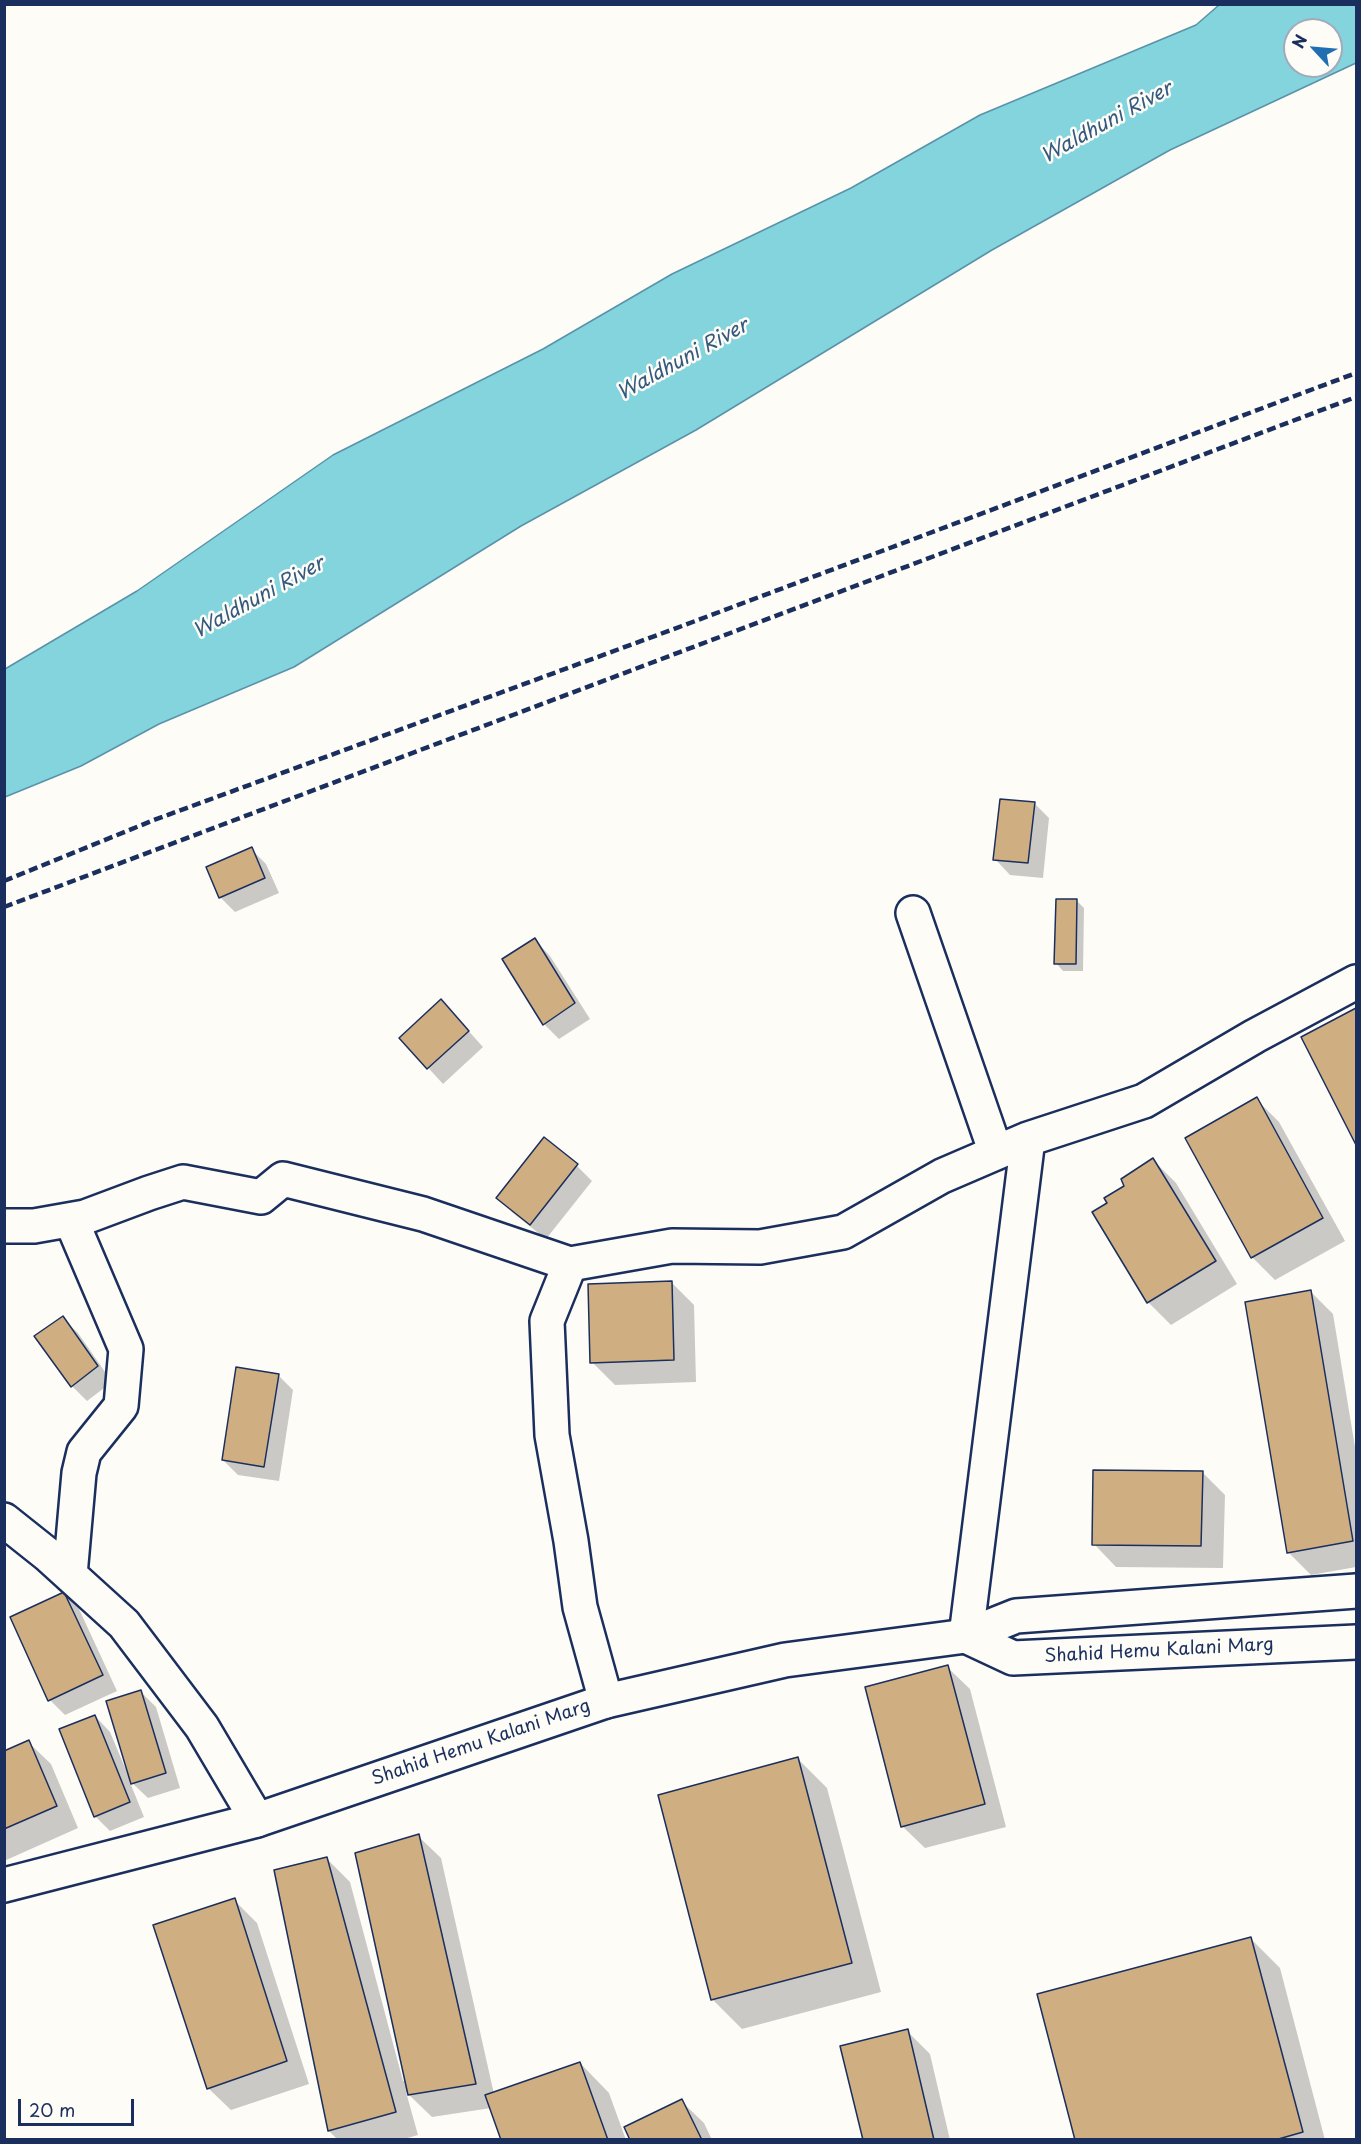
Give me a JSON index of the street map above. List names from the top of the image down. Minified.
{"streets":{"street":["Shahid Hemu Kalani Marg"]},"water":["Waldhuni River"],"scale_bar":"20 m","north":"top left"}
